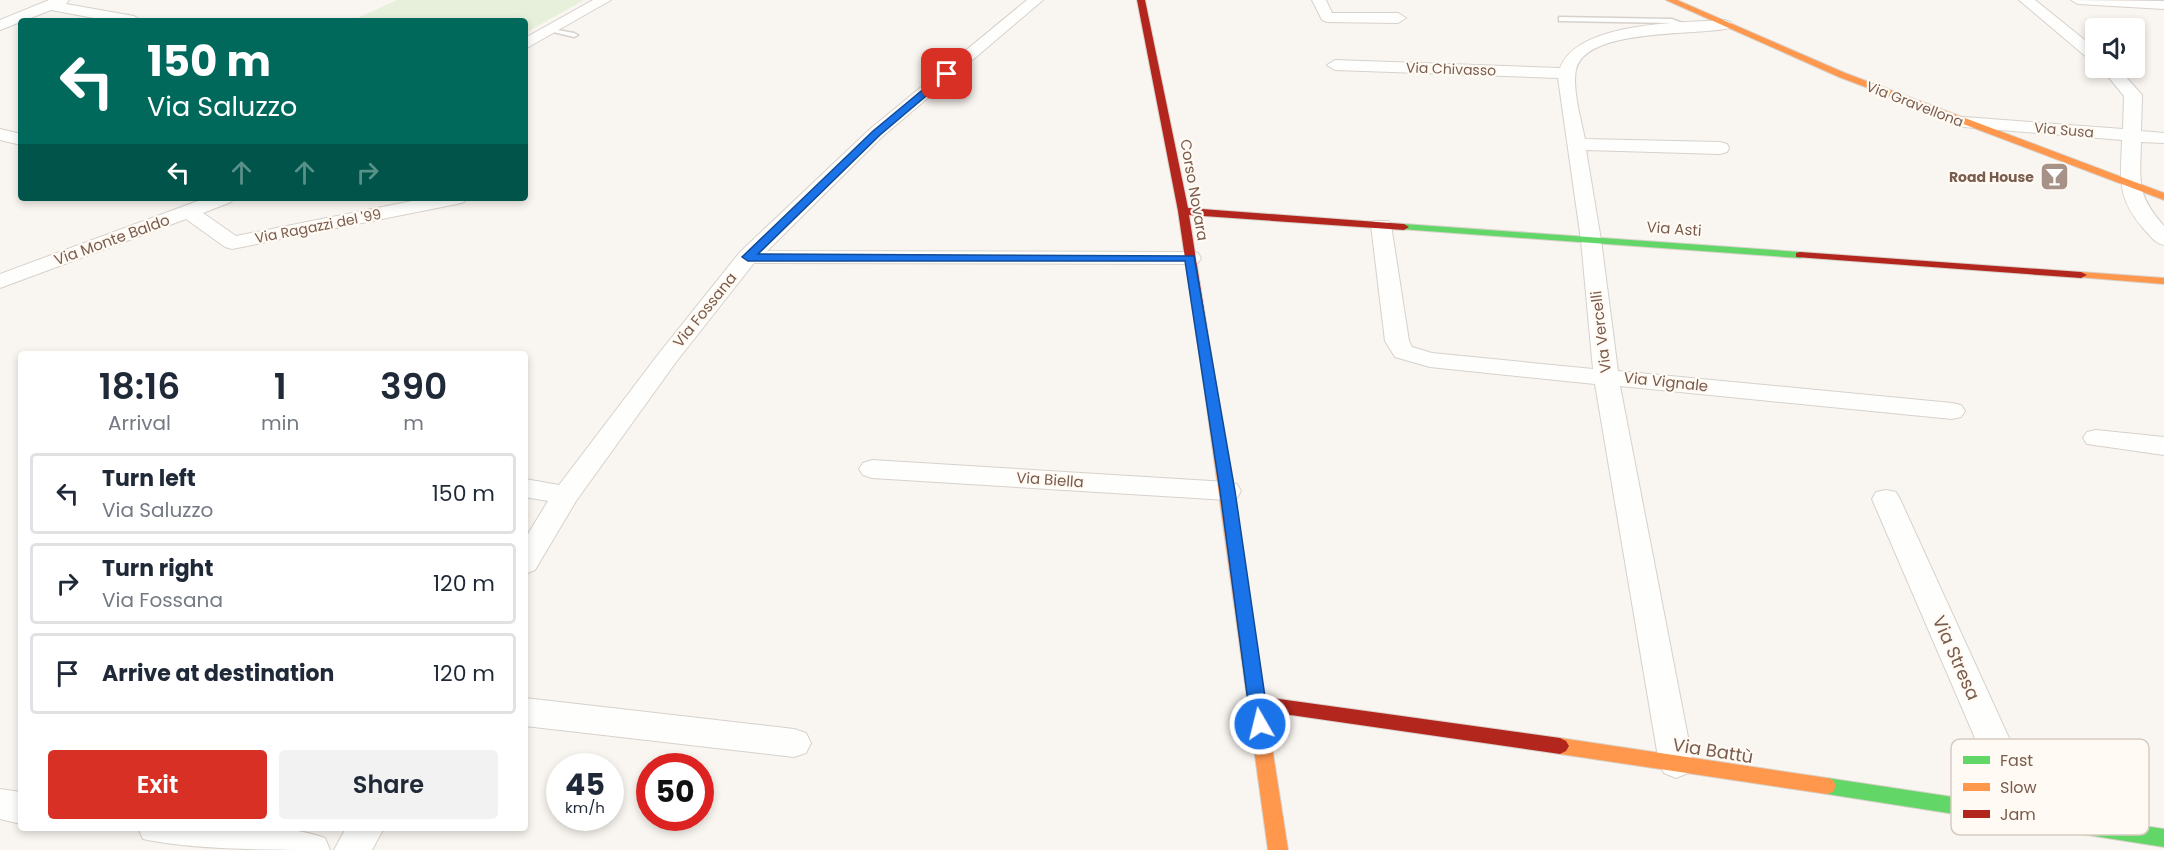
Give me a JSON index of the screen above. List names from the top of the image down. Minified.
{"streets":{"street":["Via Chivasso","Via Gravellona","Via Susa","Corso Novara","Via Ragazzi del '99","Via Asti","Via Monte Baldo","Via Fossana","Via Vercelli","Via Vignale","Via Biella","Via Stresa","Via Battù"]},"crossings":[["Via Chivasso","Via Vercelli"],["Via Gravellona","Via Susa"],["Corso Novara","Via Asti"],["Corso Novara","Via Biella"],["Corso Novara","Via Battù"],["Via Ragazzi del '99","Via Monte Baldo"],["Via Asti","Via Vercelli"],["Via Asti","Via Vignale"],["Via Vercelli","Via Vignale"],["Via Vercelli","Via Battù"]],"places":{"bar":["Road House"]},"legend":["Fast","Slow","Jam"],"page":{"turn":["150 m","Via Saluzzo"],"eta":["18:16","Arrival","1","min","390","m"],"list":[{"name":"Turn left","note":"Via Saluzzo","value":"150 m"},{"name":"Turn right","note":"Via Fossana","value":"120 m"},{"name":"Arrive at destination","value":"120 m"}],"buttons":["Exit","Share"],"speed":"45 km/h","limit":"50"}}
